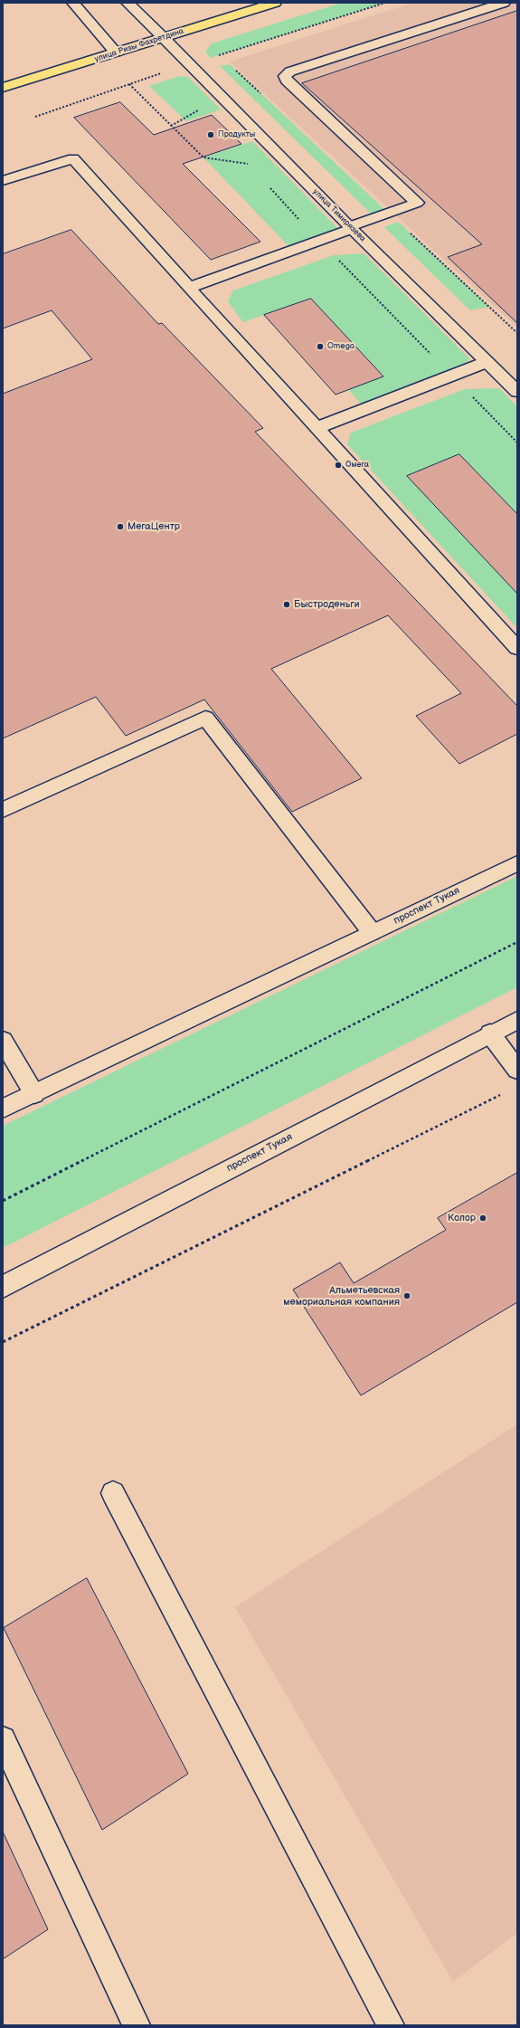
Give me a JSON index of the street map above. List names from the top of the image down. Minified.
{"streets":{"main road":["улица Ризы Фахретдина","улица Тимирязева","проспект Тукая"]},"crossings":[["улица Ризы Фахретдина","улица Тимирязева"]],"places":["Продукты","Omega","Омега","МегаЦентр","Быстроденьги","Колор","Альметьевская мемориальная компания"]}
